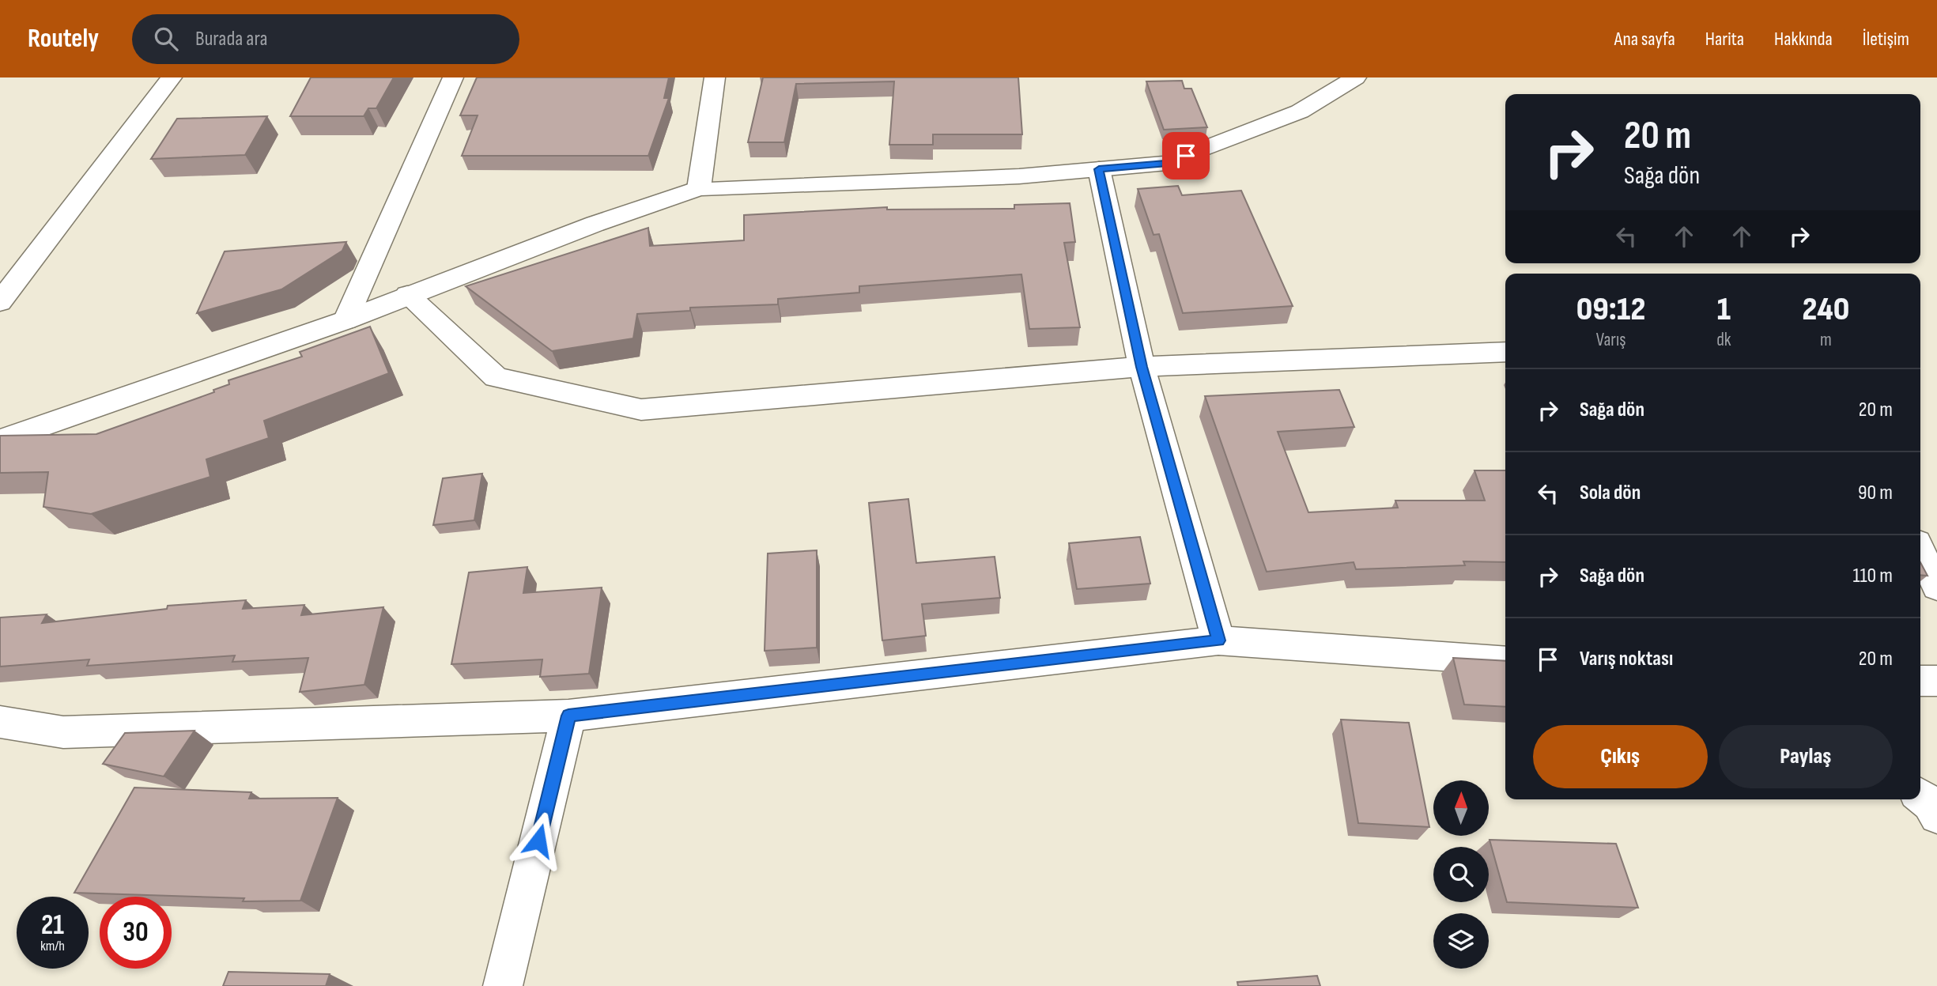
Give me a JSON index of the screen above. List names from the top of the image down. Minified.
{"north":"top","page":{"header":"Routely","search":"Burada ara","nav":["Ana sayfa","Harita","Hakkında","İletişim"],"turn":["20 m","Sağa dön"],"eta":["09:12","Varış","1","dk","240","m"],"list":[{"name":"Sağa dön","value":"20 m"},{"name":"Sola dön","value":"90 m"},{"name":"Sağa dön","value":"110 m"},{"name":"Varış noktası","value":"20 m"}],"buttons":["Çıkış","Paylaş"],"speed":"21 km/h","limit":"30"}}
